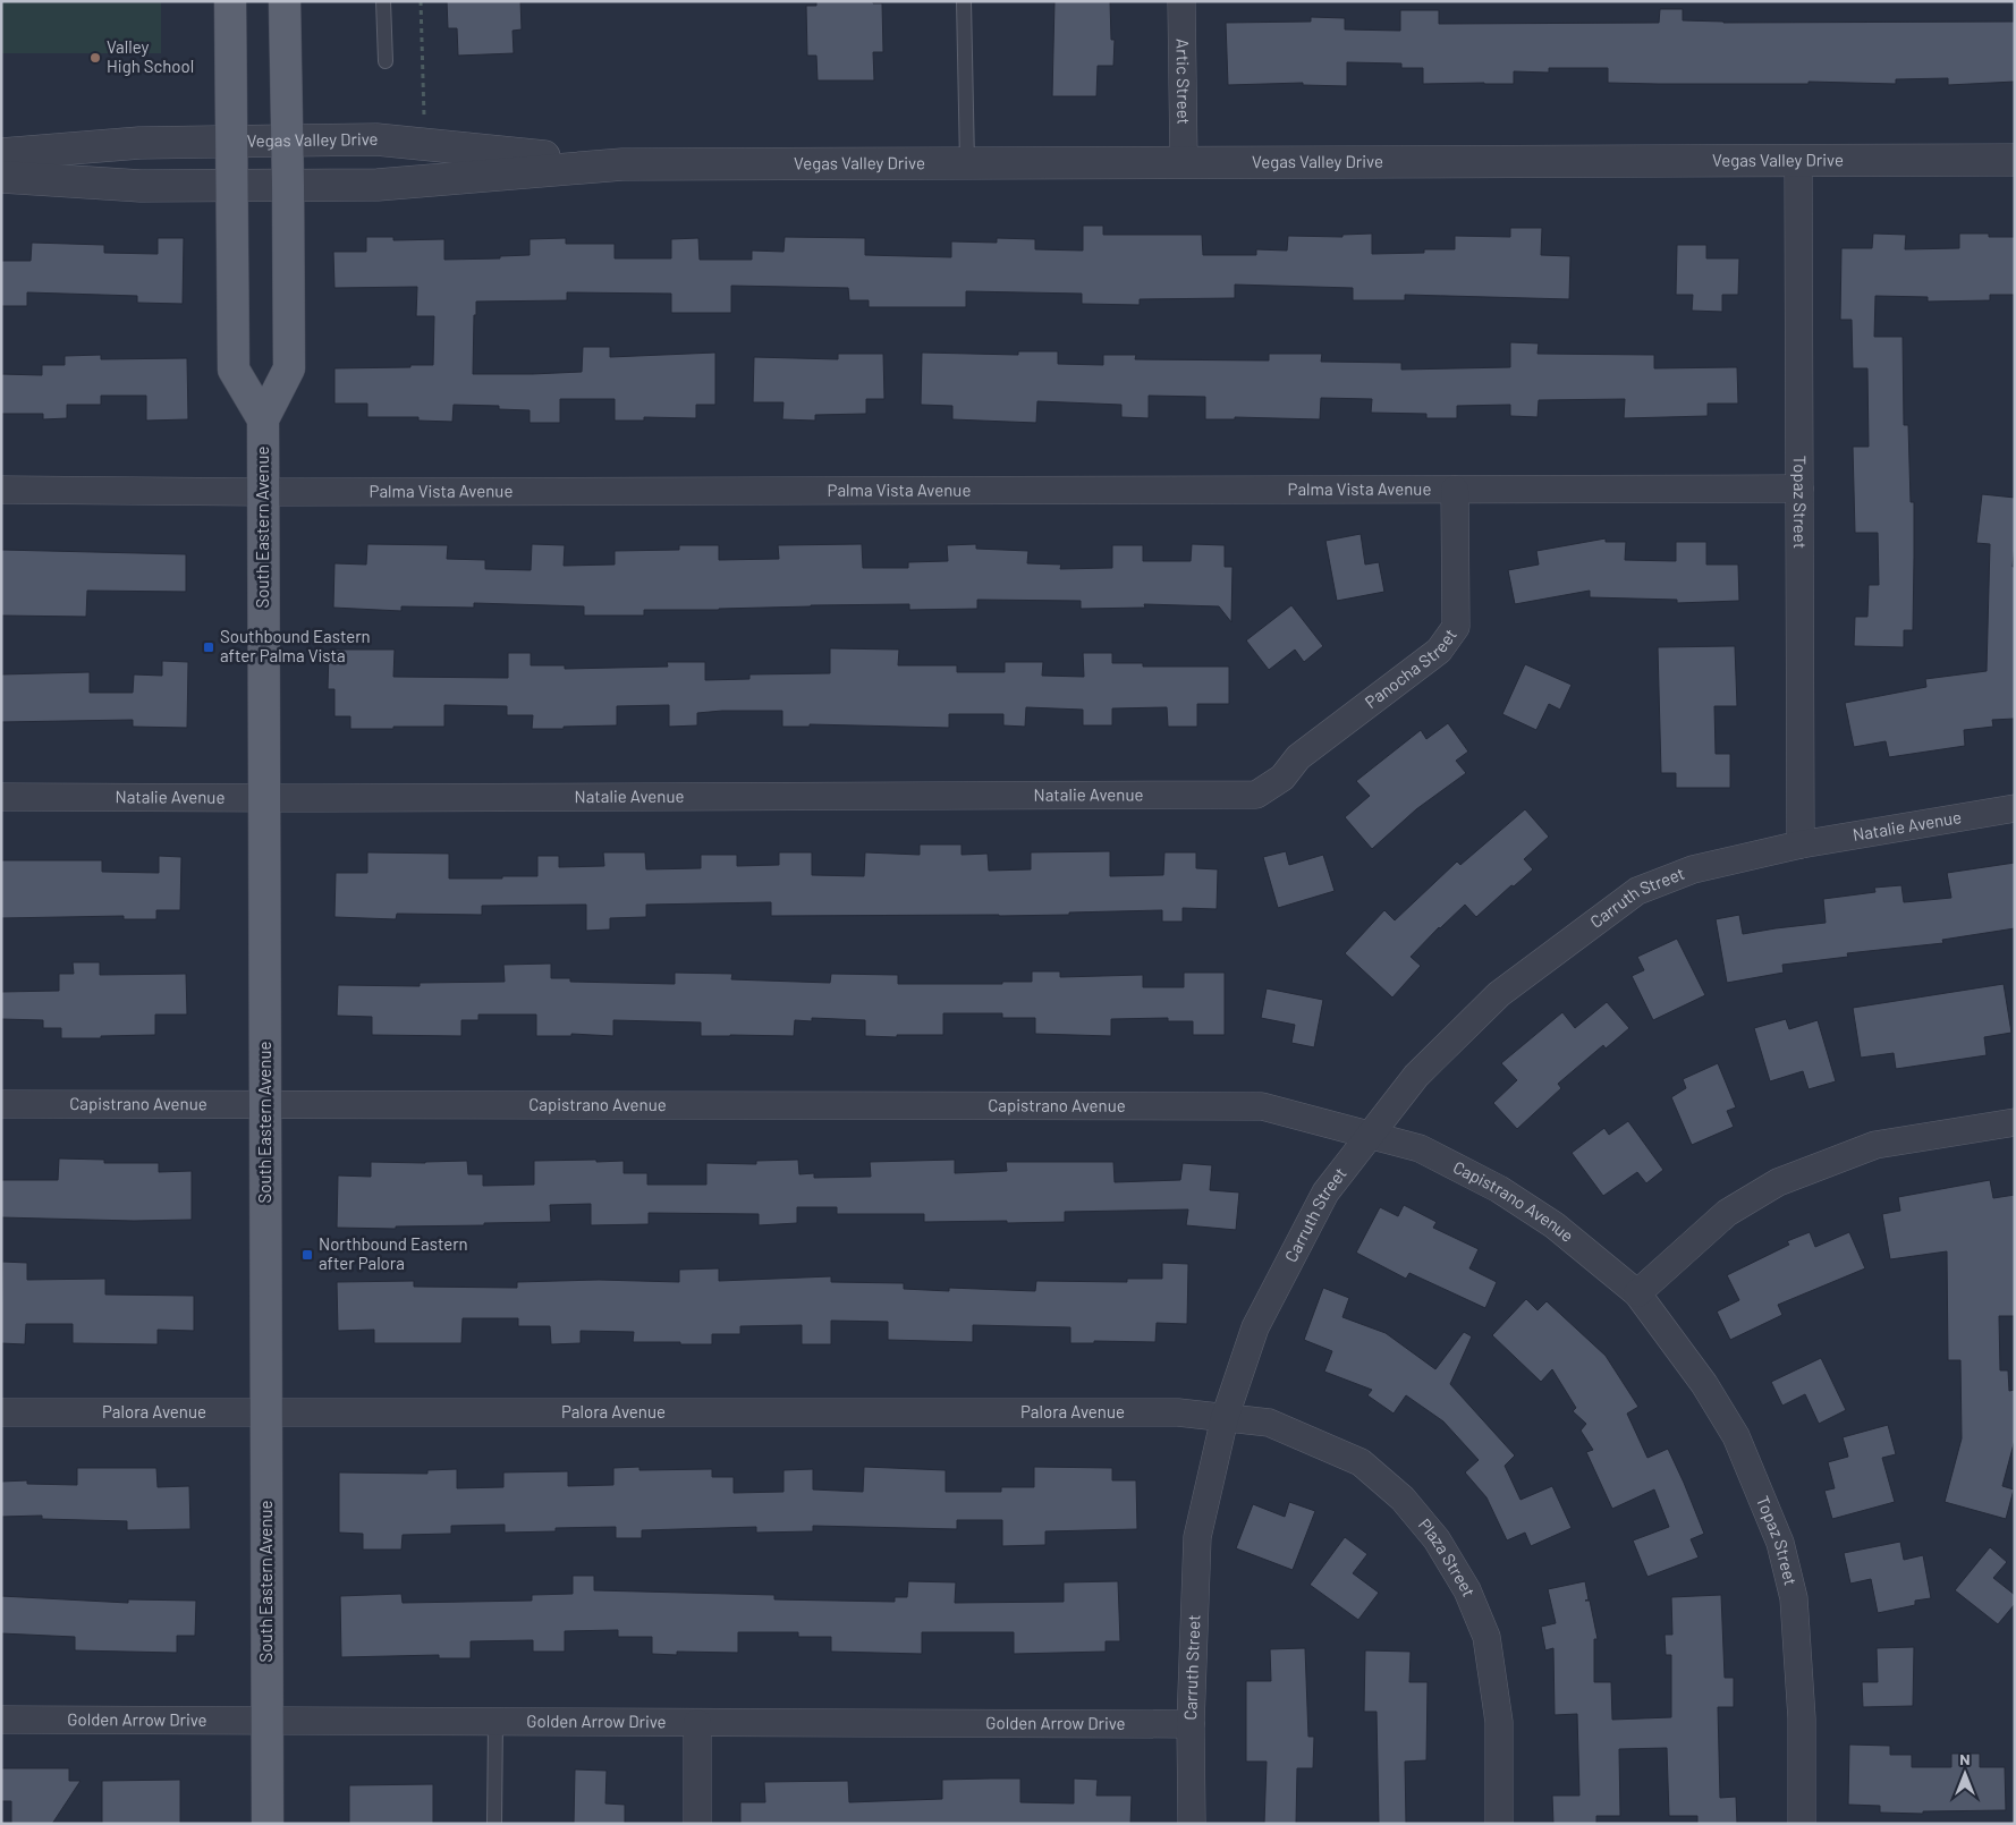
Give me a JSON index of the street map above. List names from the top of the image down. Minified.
{"streets":{"main road":["South Eastern Avenue"],"street":["Artic Street","Vegas Valley Drive","Palma Vista Avenue","Topaz Street","Panocha Street","Natalie Avenue","Carruth Street","Capistrano Avenue","Palora Avenue","Plaza Street","Golden Arrow Drive"]},"crossings":[["Artic Street","Vegas Valley Drive"],["Vegas Valley Drive","Topaz Street"],["Vegas Valley Drive","South Eastern Avenue"],["Palma Vista Avenue","Topaz Street"],["Palma Vista Avenue","South Eastern Avenue"],["Palma Vista Avenue","Panocha Street"],["Topaz Street","Natalie Avenue"],["Topaz Street","Carruth Street"],["Topaz Street","Capistrano Avenue"],["South Eastern Avenue","Natalie Avenue"],["South Eastern Avenue","Capistrano Avenue"],["South Eastern Avenue","Palora Avenue"],["South Eastern Avenue","Golden Arrow Drive"],["Panocha Street","Natalie Avenue"],["Natalie Avenue","Carruth Street"],["Carruth Street","Capistrano Avenue"],["Carruth Street","Palora Avenue"],["Carruth Street","Plaza Street"],["Carruth Street","Golden Arrow Drive"],["Palora Avenue","Plaza Street"]],"places":{"other":["Valley High School"],"transit":["Southbound Eastern after Palma Vista","Northbound Eastern after Palora"]},"north":"top"}
